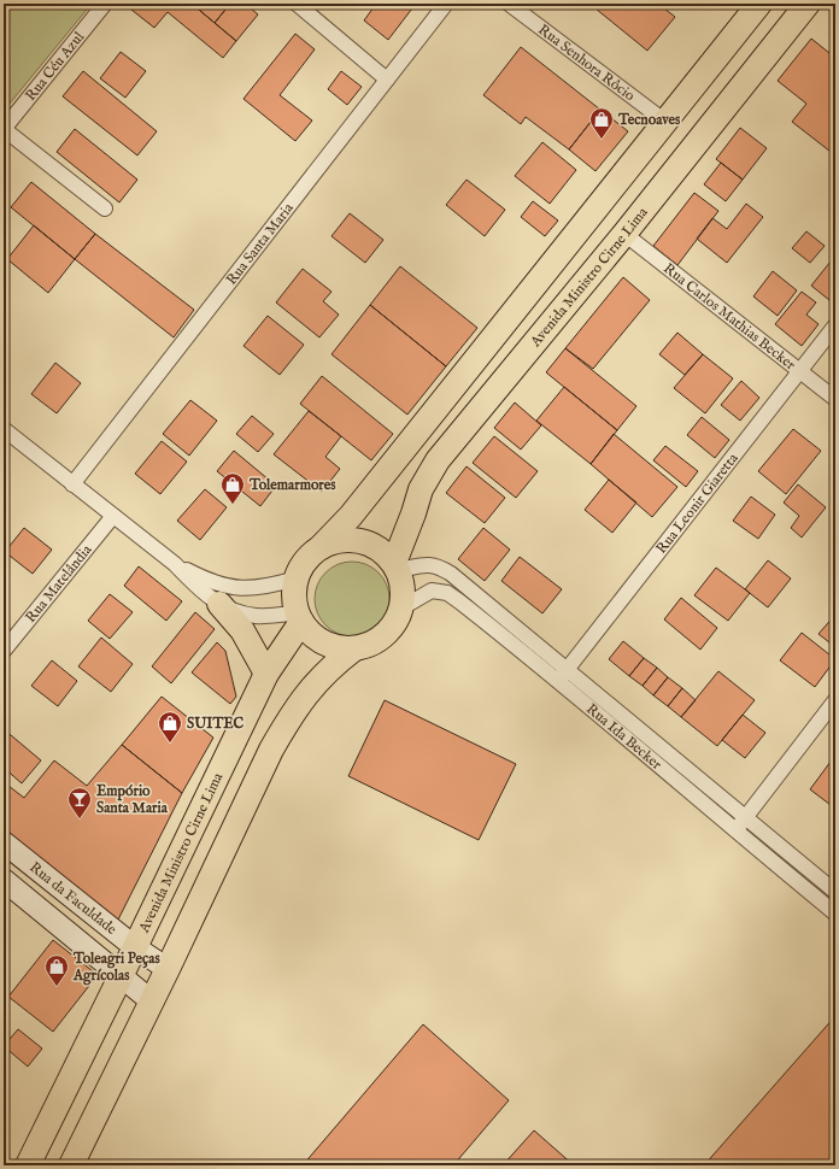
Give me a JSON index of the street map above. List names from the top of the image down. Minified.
{"streets":{"main road":["Avenida Ministro Cirne Lima"],"street":["Rua Senhora Rôcio","Rua Céu Azul","Rua Santa Maria","Rua Carlos Mathias Becker","Rua Leonir Giaretta","Rua Matelândia","Rua Ida Becker","Rua da Faculdade"]},"crossings":[["Avenida Ministro Cirne Lima","Rua Carlos Mathias Becker"],["Avenida Ministro Cirne Lima","Rua Ida Becker"],["Avenida Ministro Cirne Lima","Rua da Faculdade"],["Rua Carlos Mathias Becker","Rua Leonir Giaretta"],["Rua Leonir Giaretta","Rua Ida Becker"]],"places":{"shop":["Tecnoaves","Tolemarmores","SUITEC","Toleagri Peças Agrícolas"],"bar":["Empório Santa Maria"]}}
